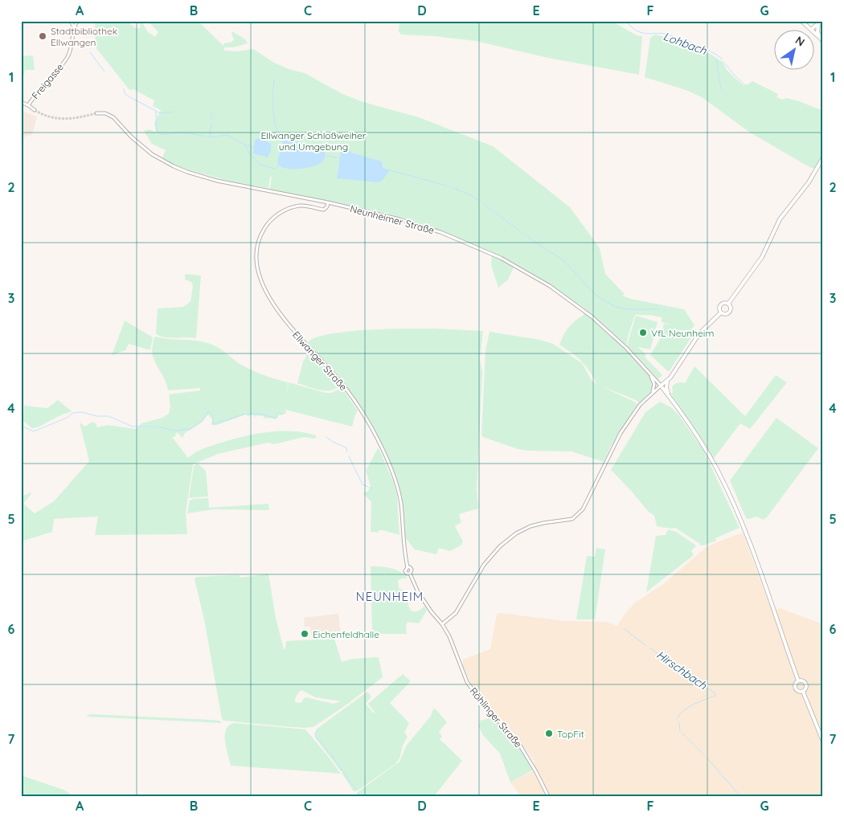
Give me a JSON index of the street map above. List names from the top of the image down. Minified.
{"streets":{"street":["Freigasse","Neunheimer Straße","Ellwanger Straße","Röhlinger Straße"]},"crossings":[["Neunheimer Straße","Ellwanger Straße"],["Ellwanger Straße","Röhlinger Straße"]],"districts":["NEUNHEIM"],"water":["Lohbach","Hirschbach"],"parks":["Ellwanger Schloßweiher und Umgebung"],"places":["Stadtbibliothek Ellwangen","VfL Neunheim","Eichenfeldhalle","TopFit"],"north":"top right","grid":{"columns":["A","B","C","D","E","F","G"],"rows":["1","2","3","4","5","6","7"]}}
